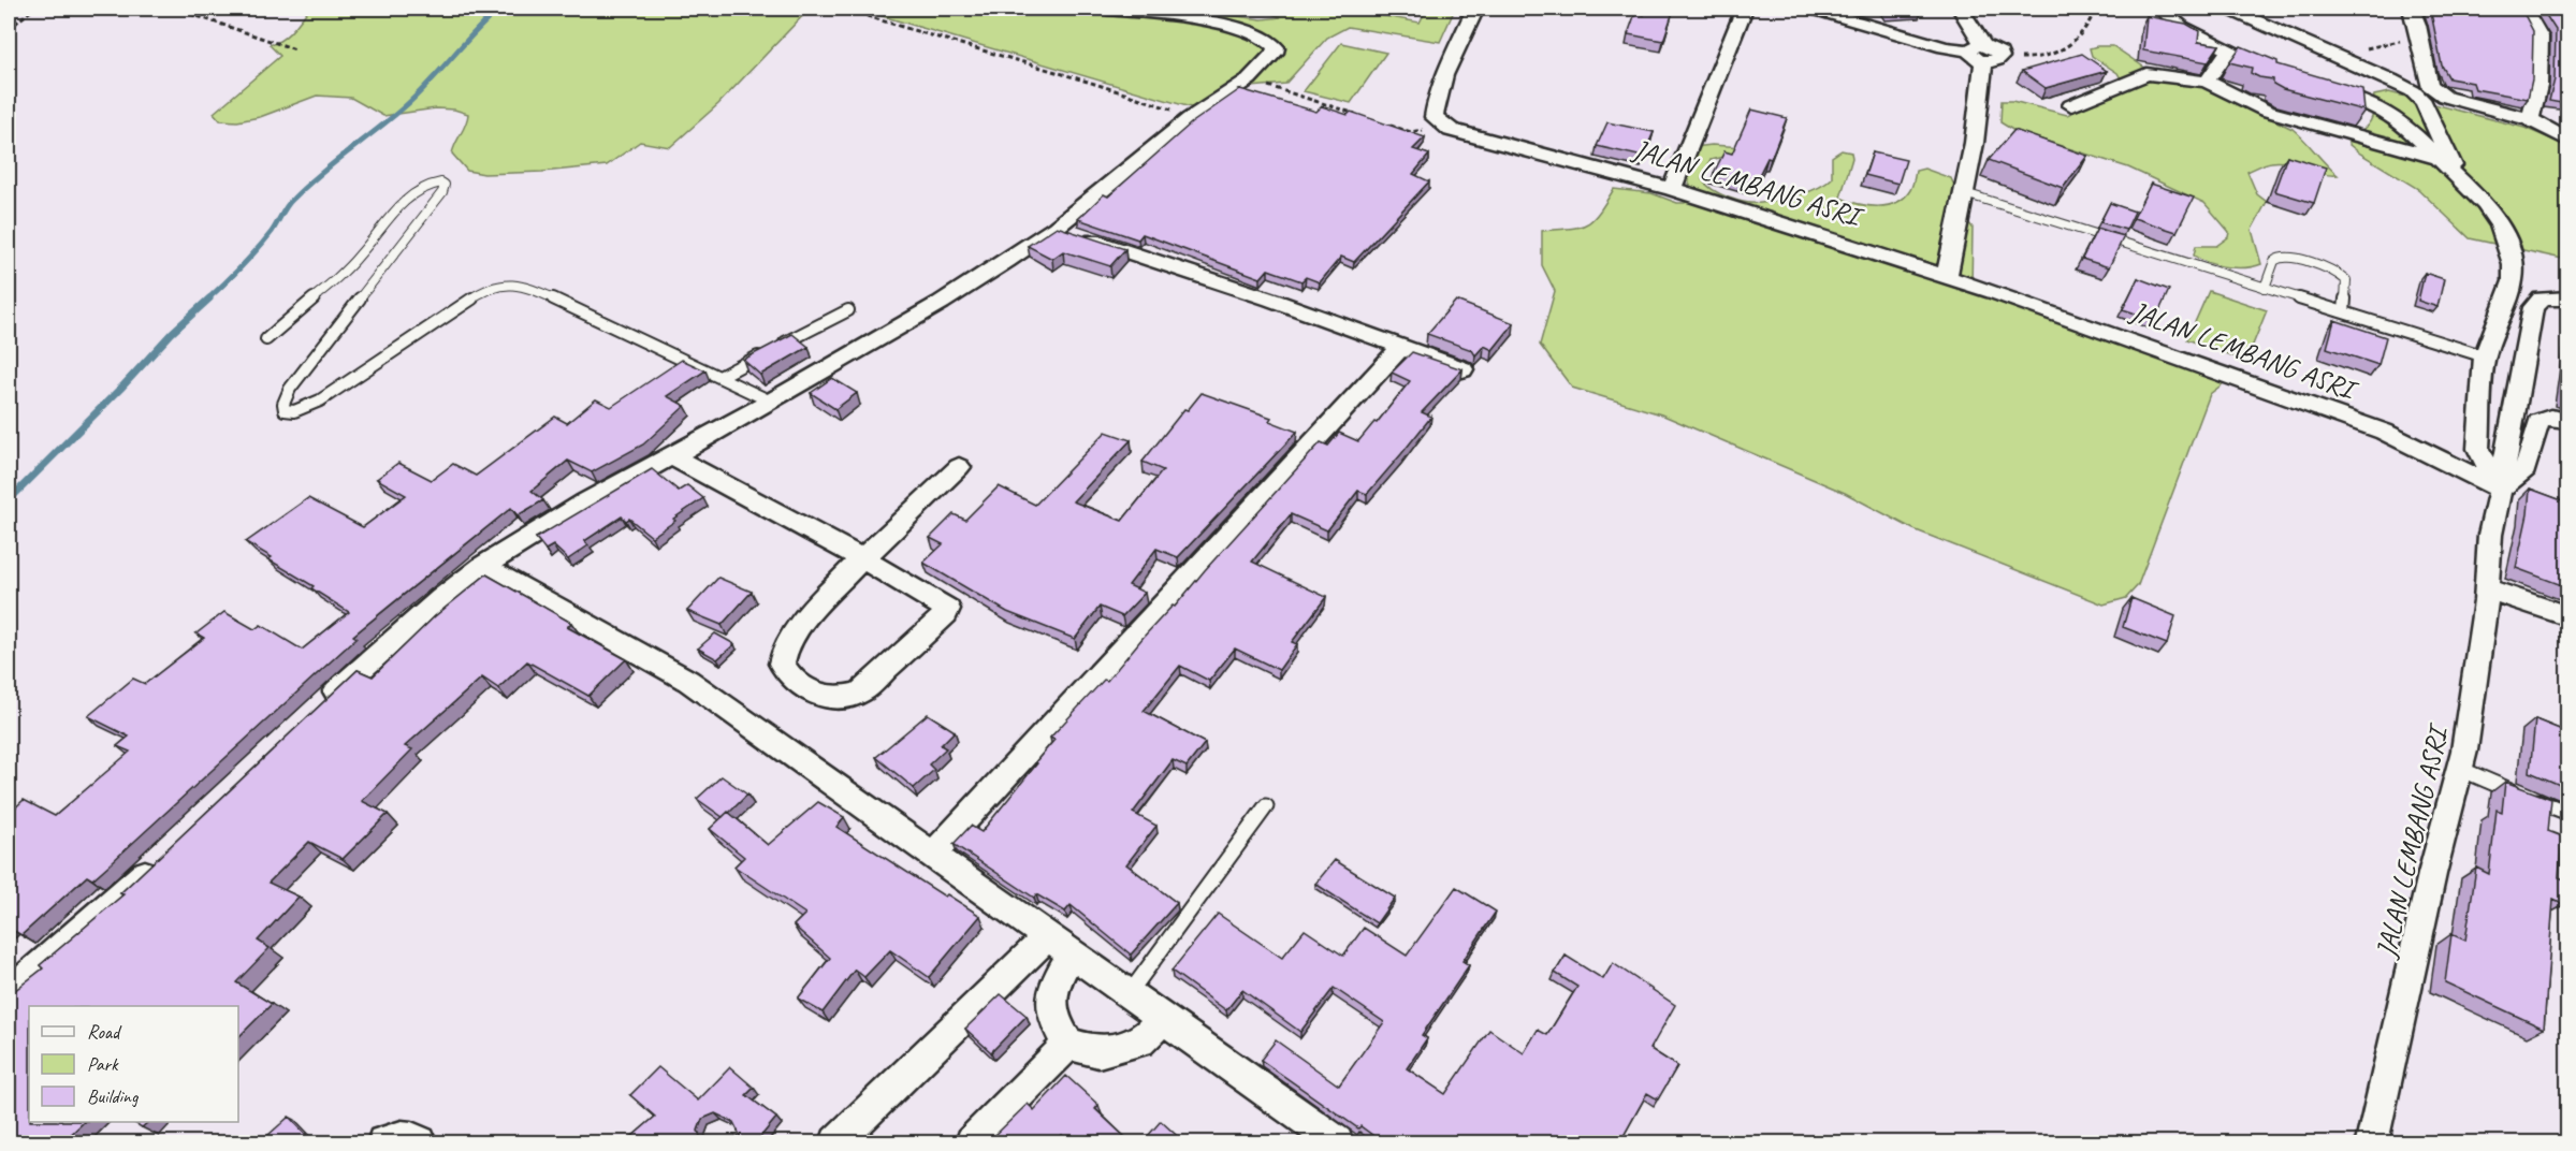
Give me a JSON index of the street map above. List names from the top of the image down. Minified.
{"streets":{"street":["JALAN LEMBANG ASRI"]},"legend":["Road","Park","Building"]}
